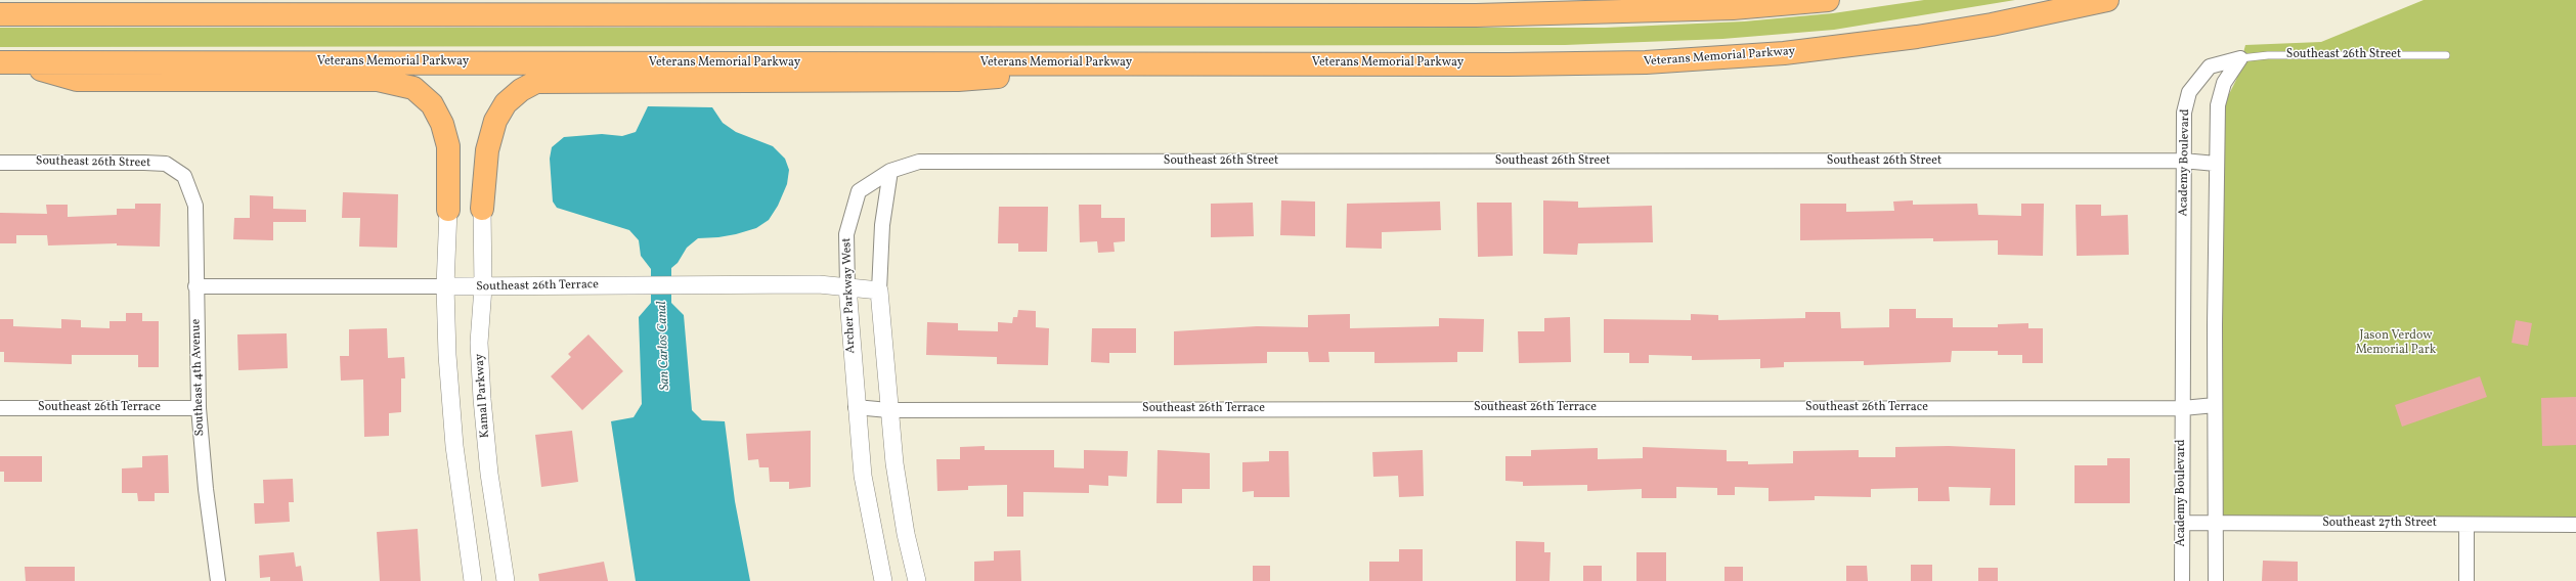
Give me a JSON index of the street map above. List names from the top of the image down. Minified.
{"streets":{"highway":["Veterans Memorial Parkway"],"street":["Southeast 26th Street","Academy Boulevard","Southeast 26th Terrace","Archer Parkway West","Southeast 4th Avenue","Kamal Parkway","Southeast 27th Street"]},"crossings":[["Southeast 26th Street","Academy Boulevard"],["Southeast 26th Street","Archer Parkway West"],["Southeast 26th Street","Southeast 4th Avenue"],["Academy Boulevard","Southeast 26th Terrace"],["Academy Boulevard","Southeast 27th Street"],["Southeast 26th Terrace","Archer Parkway West"],["Southeast 26th Terrace","Southeast 4th Avenue"],["Southeast 26th Terrace","Kamal Parkway"]],"water":["San Carlos Canal"],"parks":["Jason Verdow Memorial Park"]}
